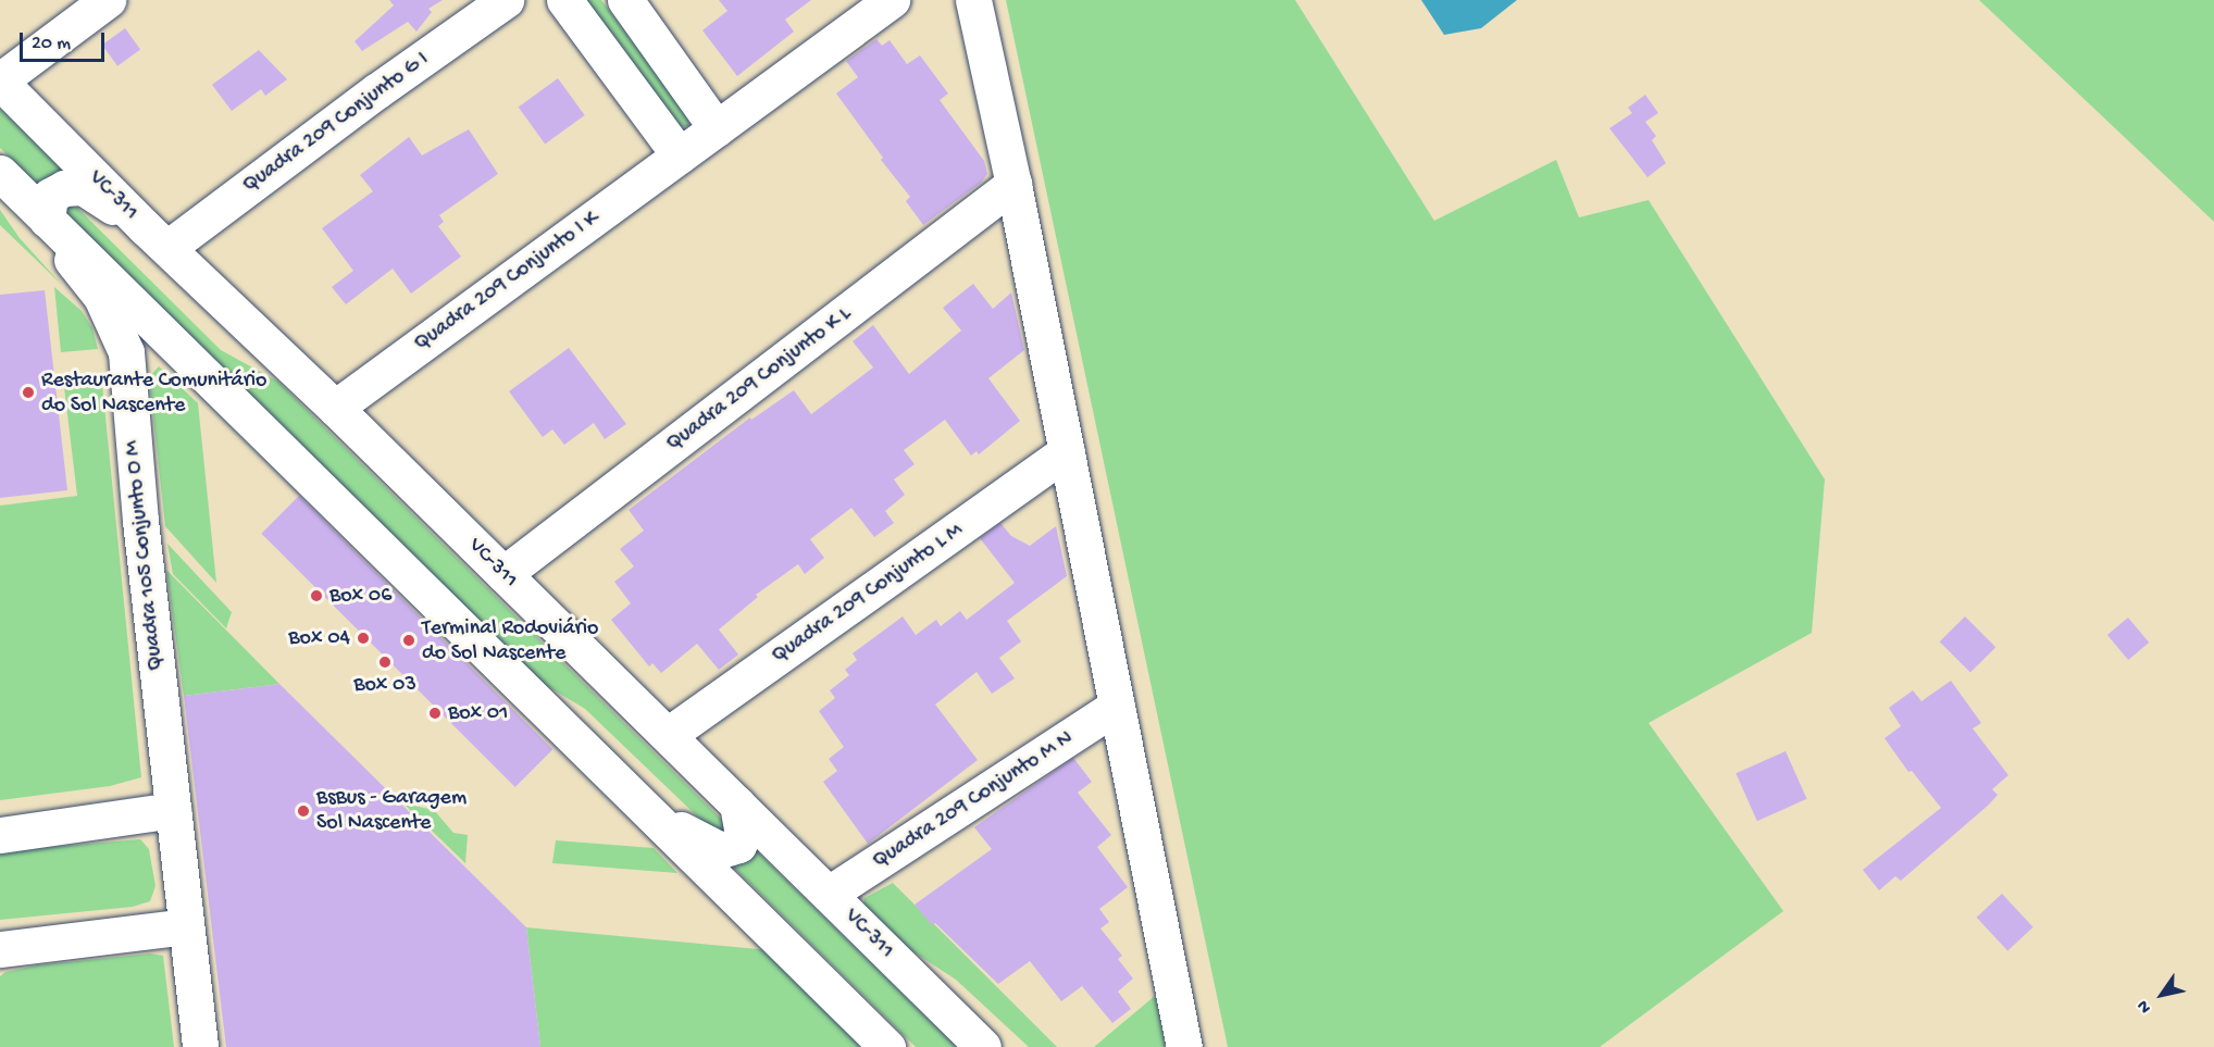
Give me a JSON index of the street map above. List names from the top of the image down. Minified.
{"streets":{"street":["Quadra 209 Conjunto G I","VC-311","Quadra 209 Conjunto I K","Quadra 209 Conjunto K L","Quadra 105 Conjunto O M","Quadra 209 Conjunto L M","Quadra 209 Conjunto M N"]},"crossings":[["Quadra 209 Conjunto G I","VC-311"],["VC-311","Quadra 209 Conjunto I K"],["VC-311","Quadra 209 Conjunto K L"],["VC-311","Quadra 209 Conjunto L M"],["VC-311","Quadra 209 Conjunto M N"]],"places":["Restaurante Comunitário do Sol Nascente","Box 06","Box 04","Terminal Rodoviário do Sol Nascente","Box 03","Box 01","BsBus - Garagem Sol Nascente"],"scale_bar":"20 m","north":"bottom left"}
